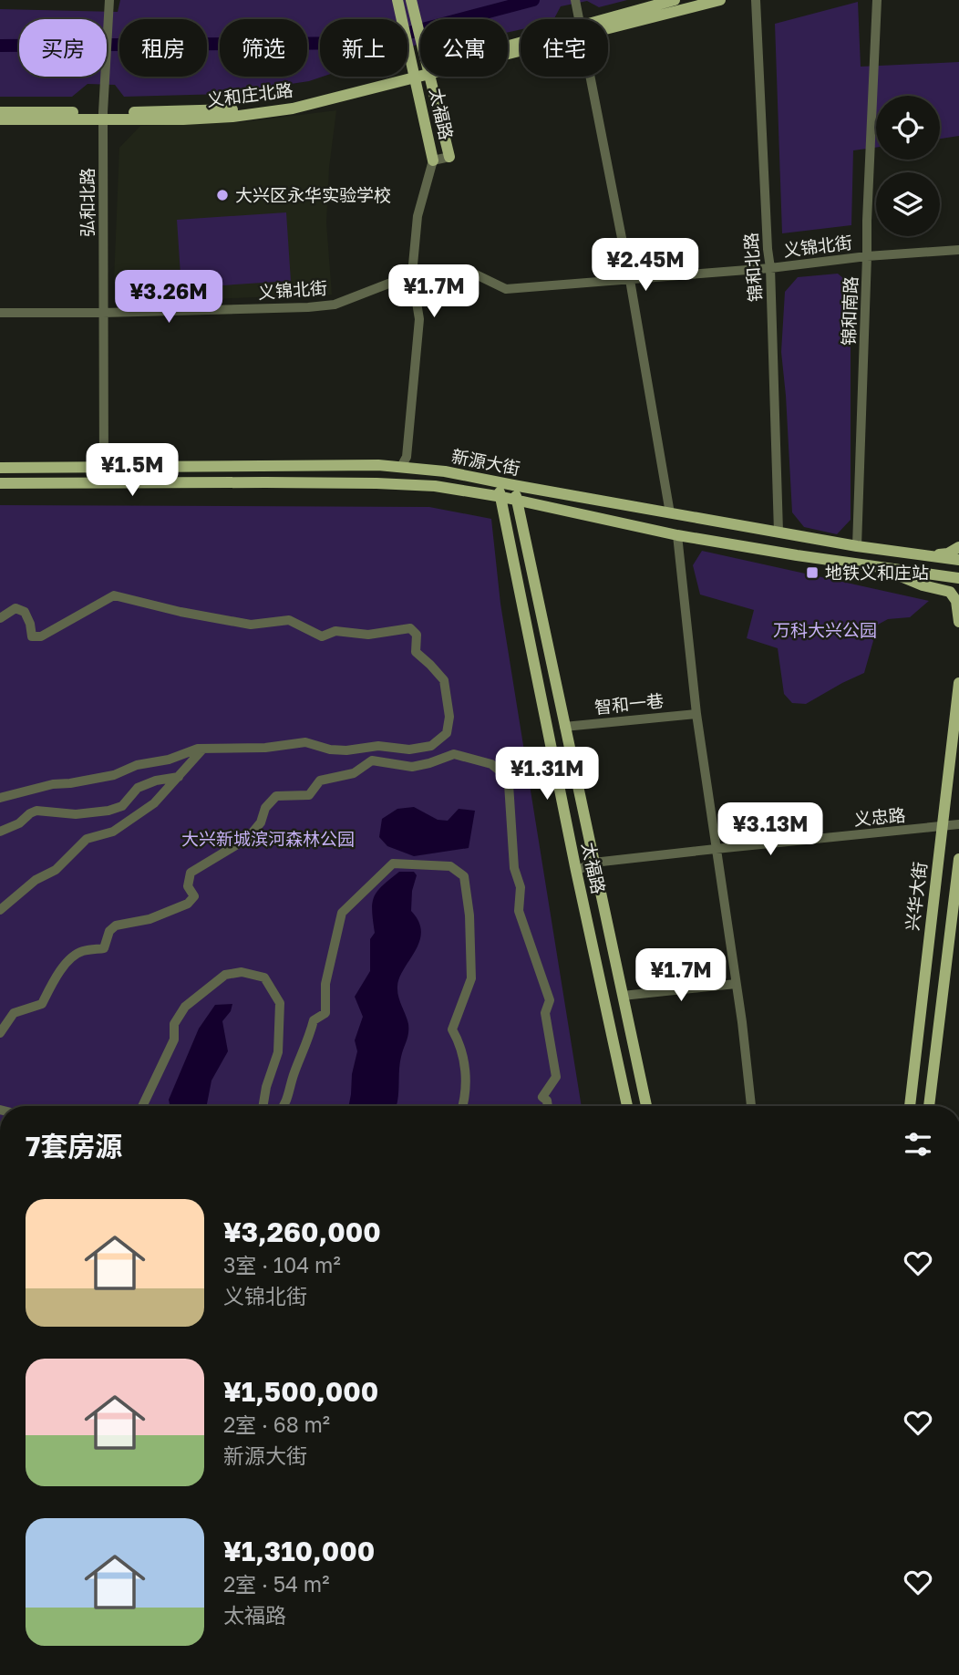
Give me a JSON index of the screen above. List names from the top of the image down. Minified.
{"streets":{"main road":["义和庄北路","太福路","新源大街","兴华大街"],"street":["弘和北路","义锦北街","锦和北路","锦和南路","智和一巷","义忠路"]},"crossings":[["义和庄北路","太福路"],["义和庄北路","弘和北路"],["太福路","新源大街"],["太福路","智和一巷"],["太福路","义忠路"],["弘和北路","义锦北街"],["弘和北路","新源大街"],["义锦北街","锦和北路"],["义锦北街","锦和南路"],["锦和北路","新源大街"],["锦和南路","新源大街"],["义忠路","兴华大街"]],"parks":["万科大兴公园","大兴新城滨河森林公园"],"places":{"other":["大兴区永华实验学校"],"transit":["地铁义和庄站"]},"page":{"chip":["买房","租房","筛选","新上","公寓","住宅"],"price":["¥2.45M","¥1.7M","¥3.26M","¥1.5M","¥1.31M","¥3.13M","¥1.7M"],"heading":"7套房源","list":[{"name":"¥3,260,000","note":"3室 · 104 m² · 义锦北街"},{"name":"¥1,500,000","note":"2室 · 68 m² · 新源大街"},{"name":"¥1,310,000","note":"2室 · 54 m² · 太福路"}]}}
